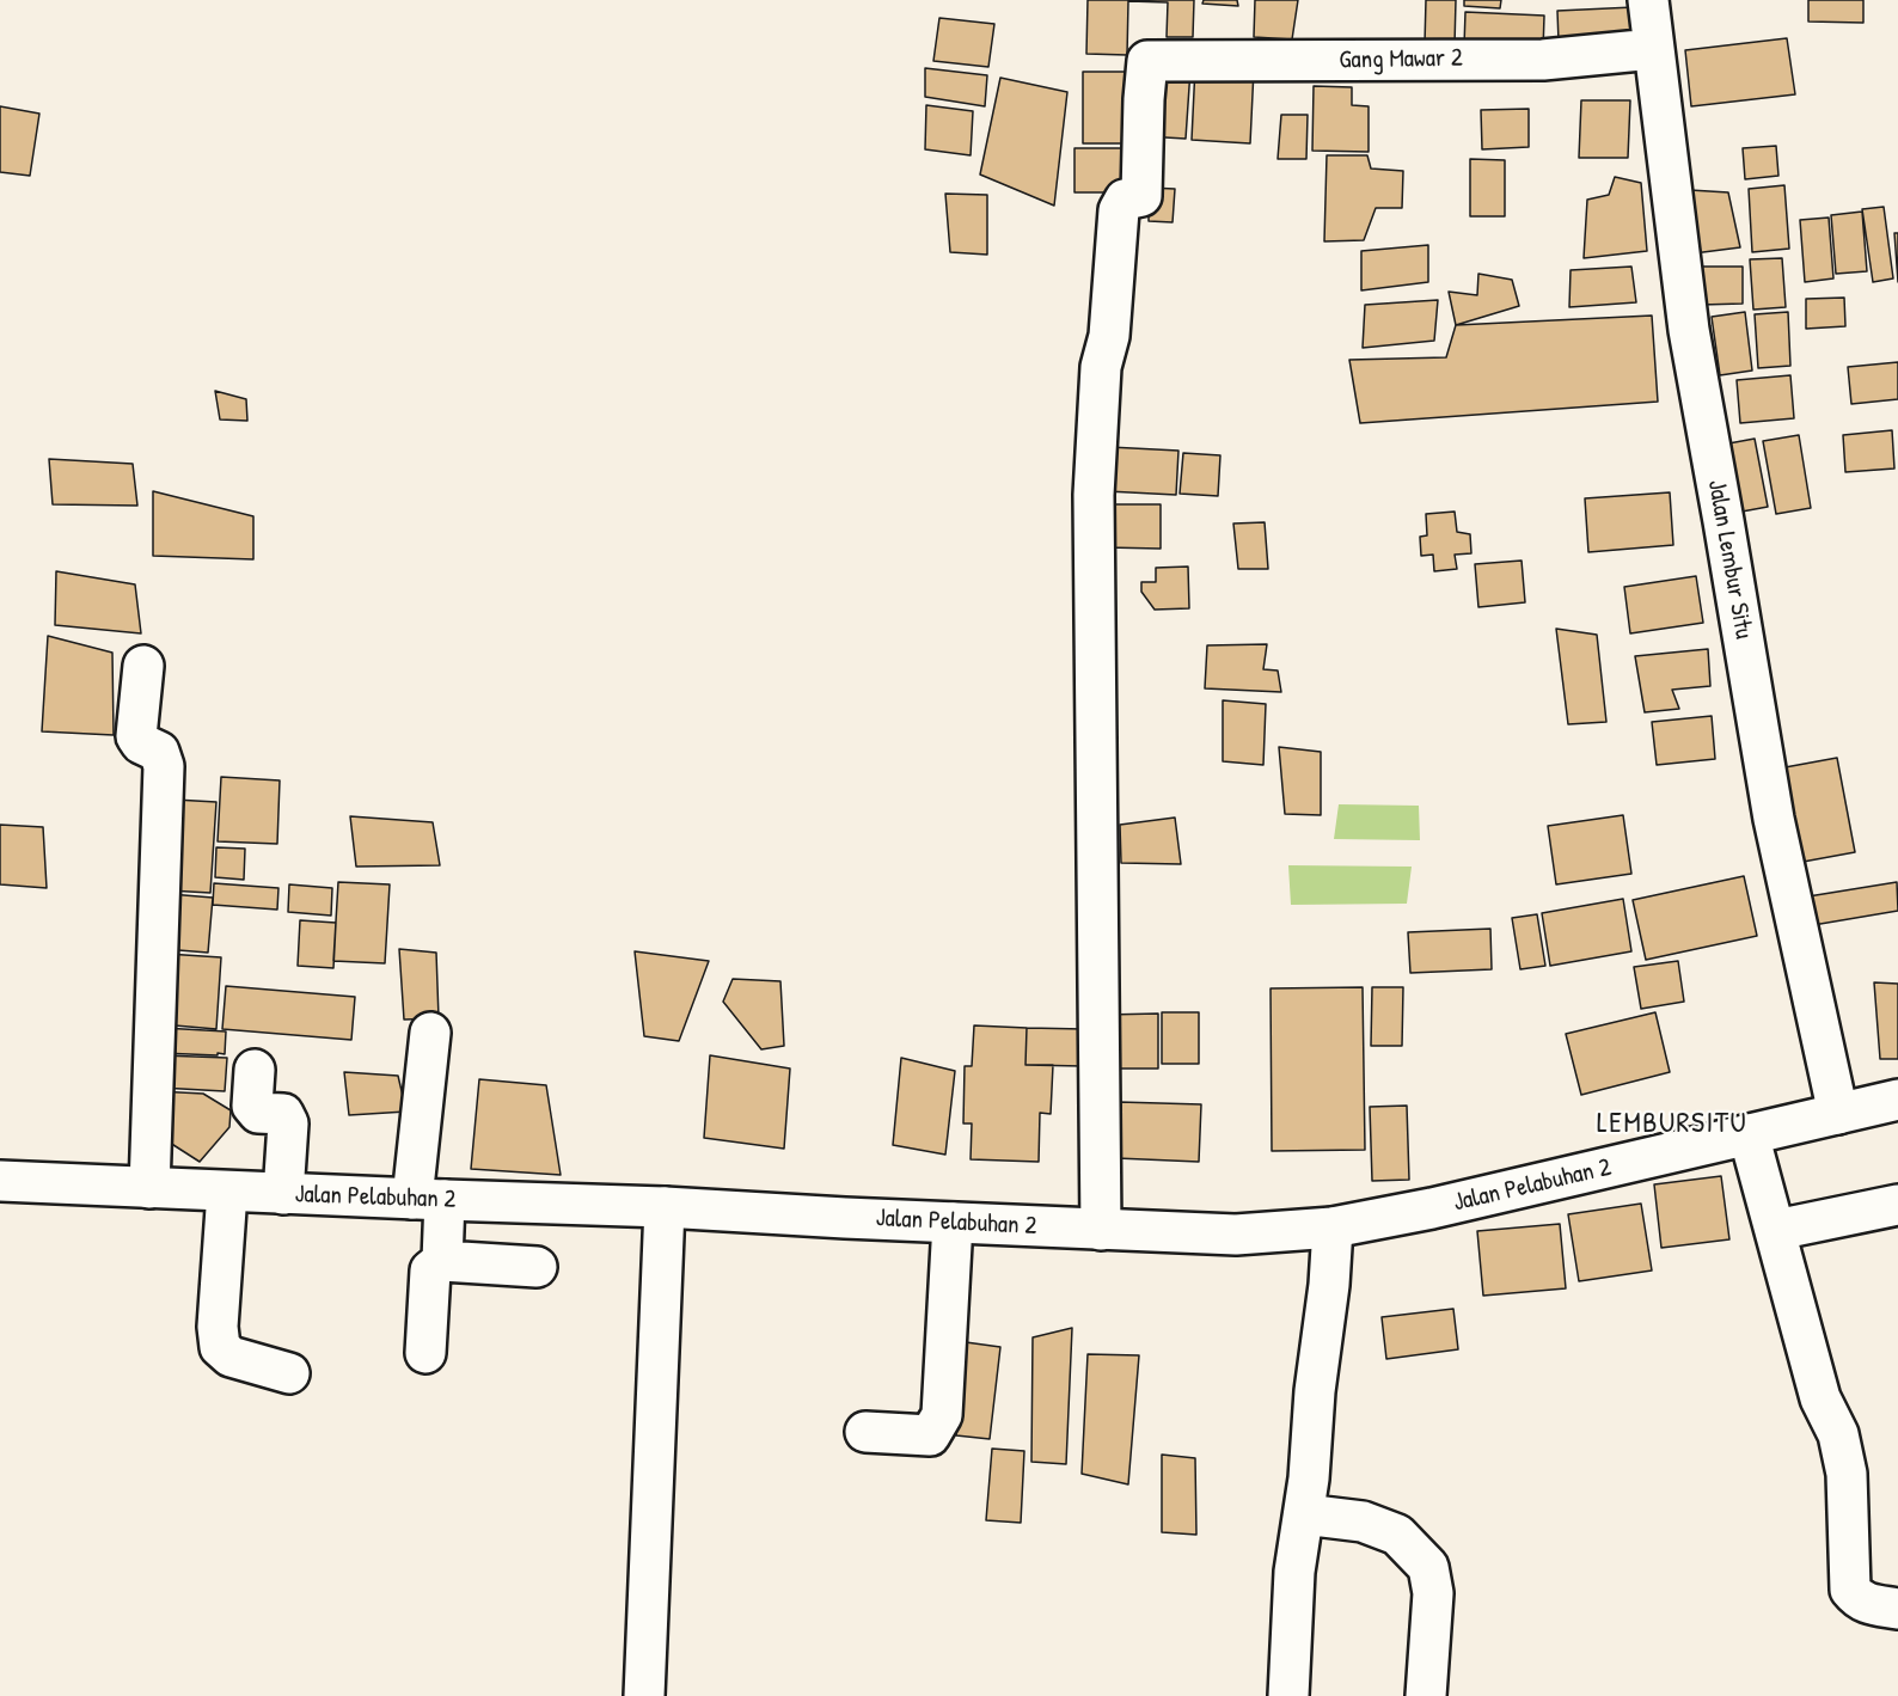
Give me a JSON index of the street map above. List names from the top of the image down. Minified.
{"streets":{"street":["Gang Mawar 2","Jalan Lembur Situ","Jalan Pelabuhan 2"]},"crossings":[["Gang Mawar 2","Jalan Lembur Situ"],["Gang Mawar 2","Jalan Pelabuhan 2"],["Jalan Lembur Situ","Jalan Pelabuhan 2"]],"districts":["LEMBURSITU"]}
